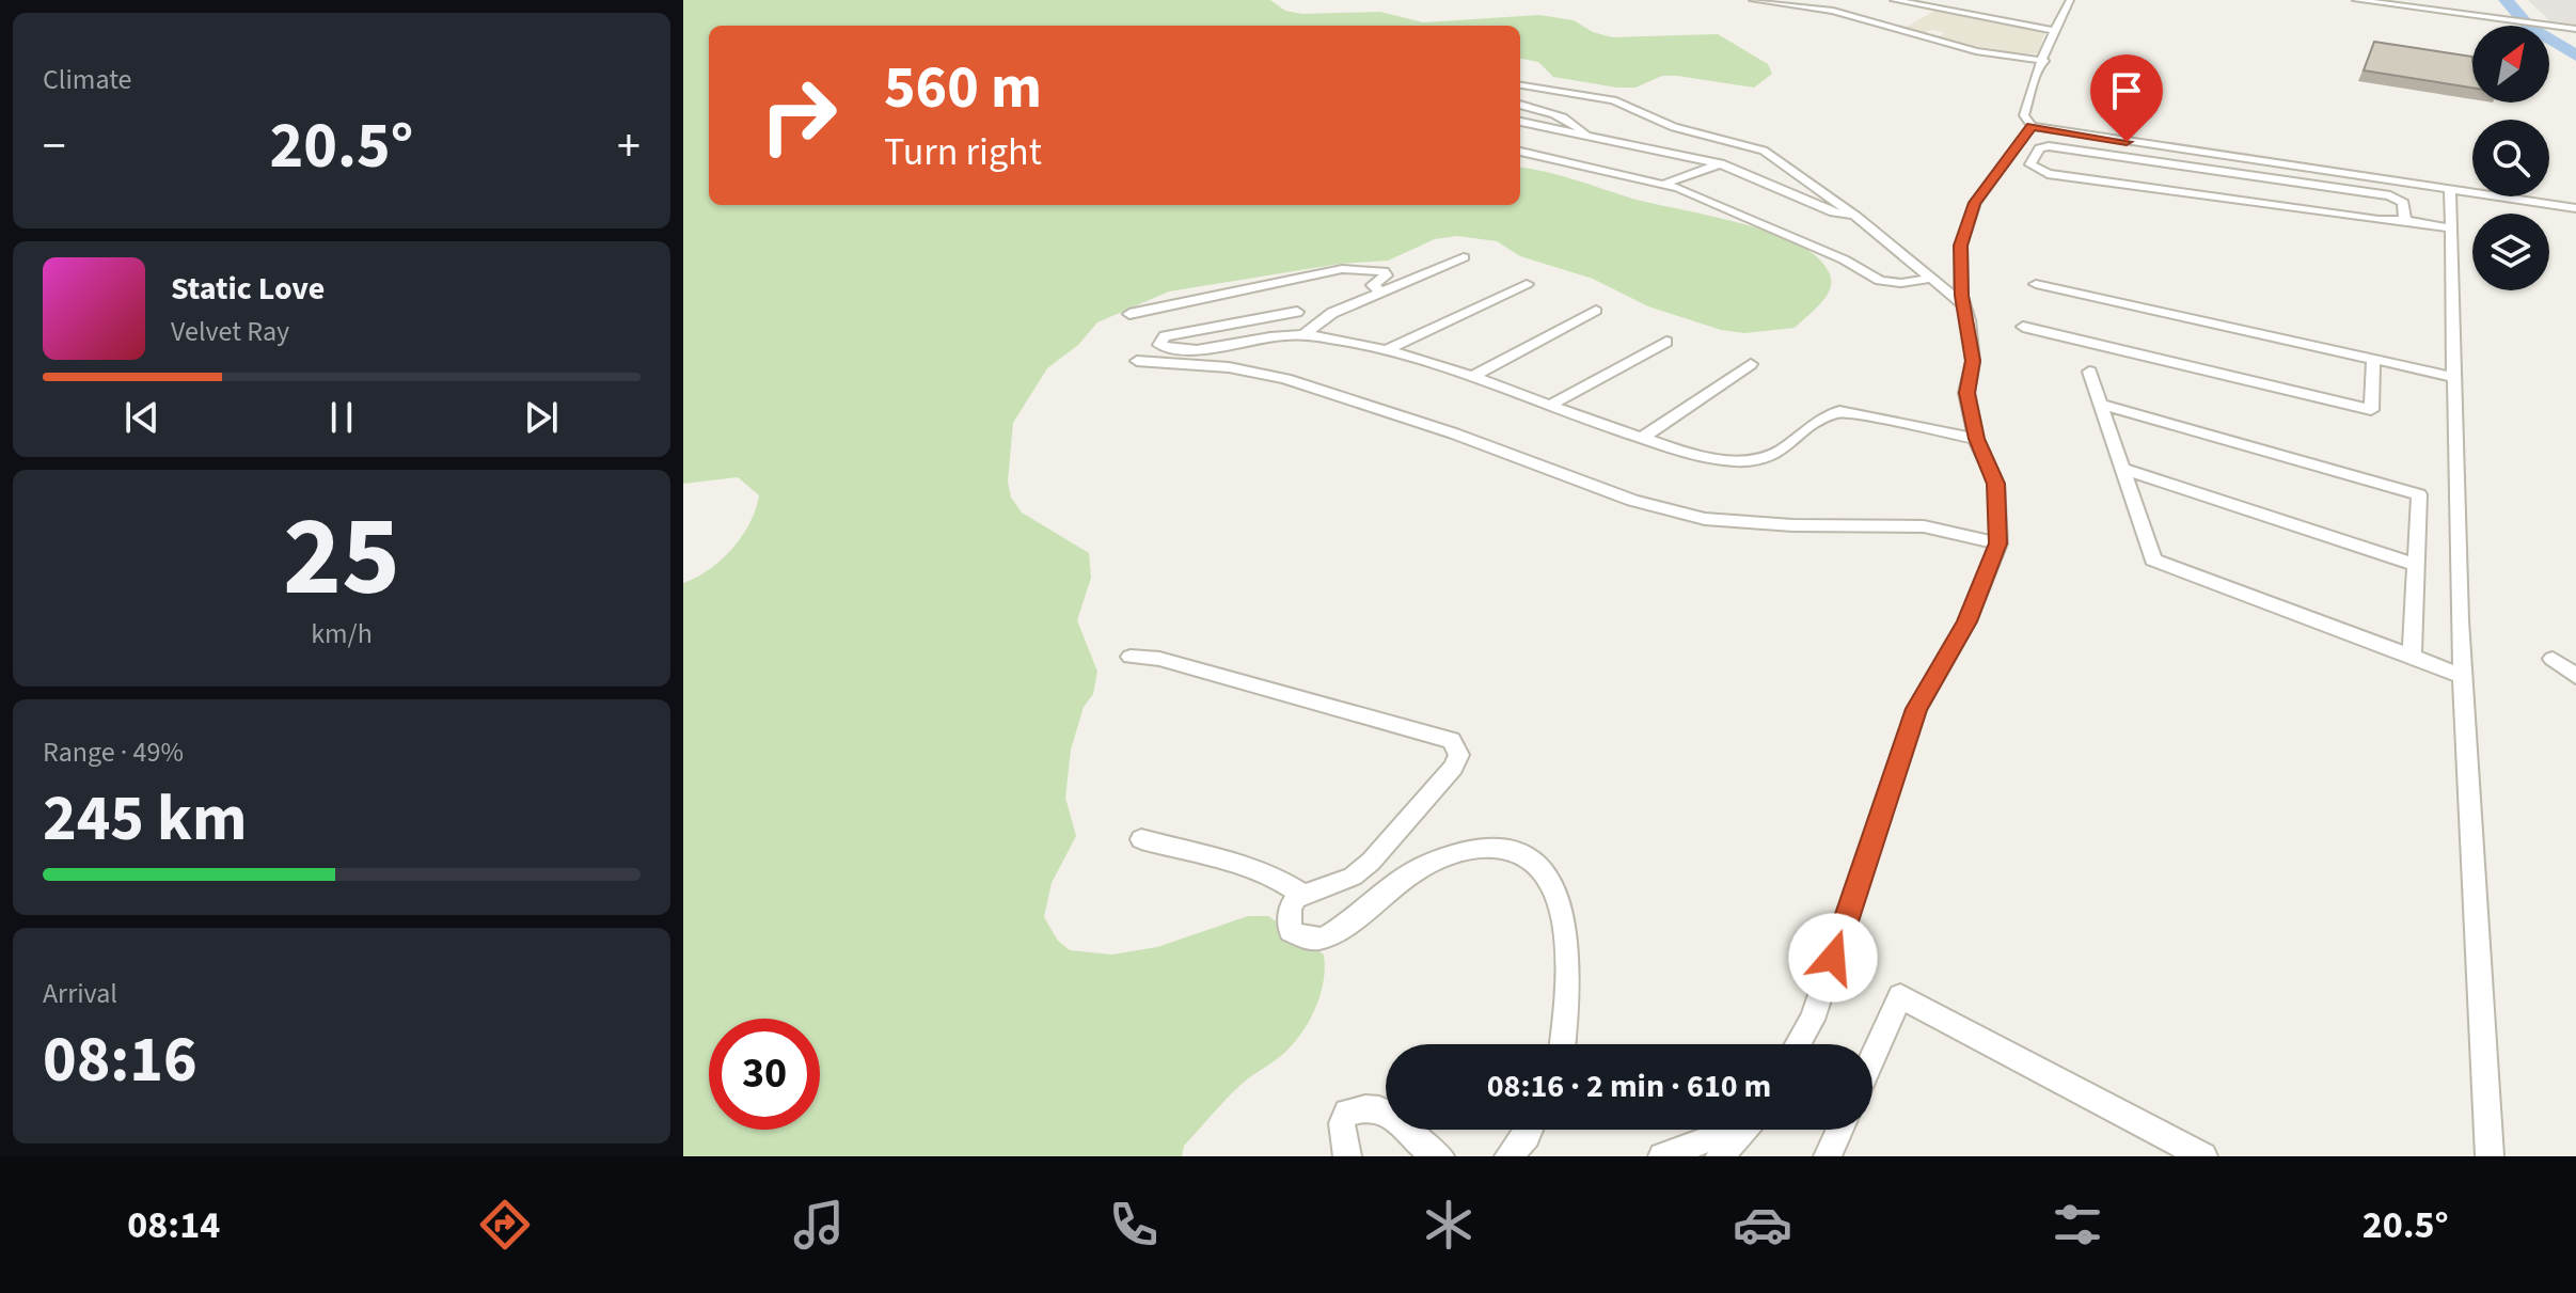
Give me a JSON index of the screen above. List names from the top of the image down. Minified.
{"north":"top right","page":{"tile":["Climate",["25","km/h"],["Range · 49%","245 km"],["Arrival","08:16"]],"turn":["560 m","Turn right"],"heat":["−","20.5°","+"],"song":["Static Love","Velvet Ray"],"limit":"30","trip":"08:16 · 2 min · 610 m","tabs":["08:14","20.5°"]}}
